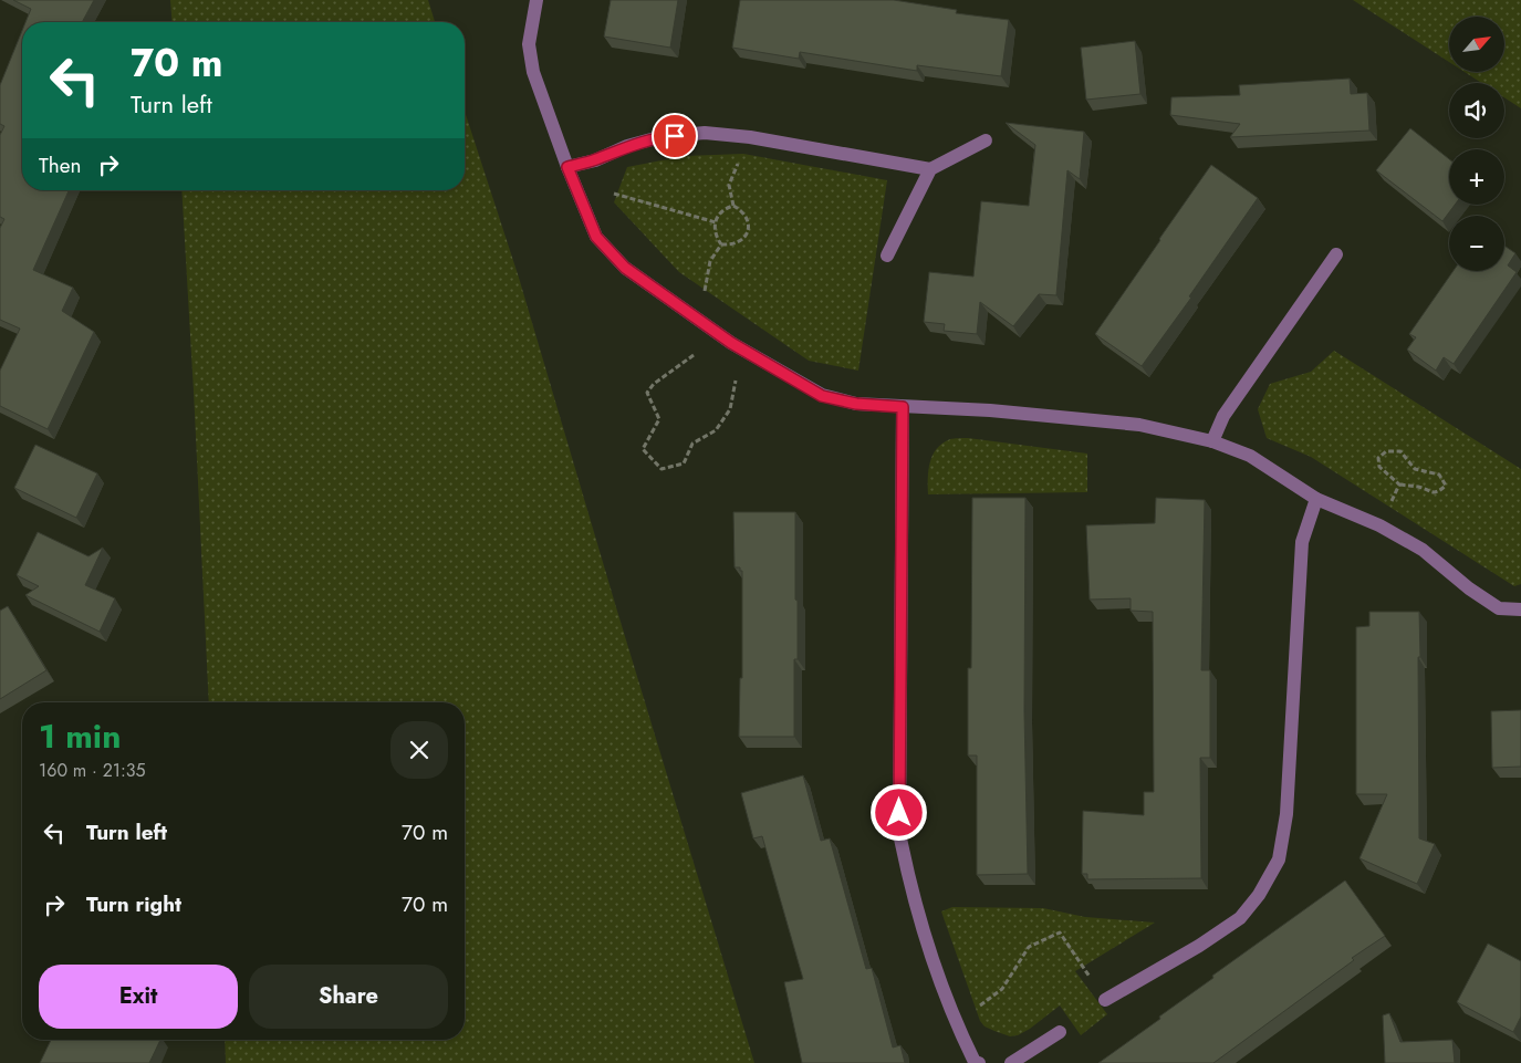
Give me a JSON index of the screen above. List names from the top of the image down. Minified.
{"north":"top right","page":{"map_buttons":["+","−"],"turn":["70 m","Turn left"],"then":"Then","heading":["1 min","160 m · 21:35"],"list":[{"name":"Turn left","value":"70 m"},{"name":"Turn right","value":"70 m"}],"buttons":["Exit","Share"]}}
